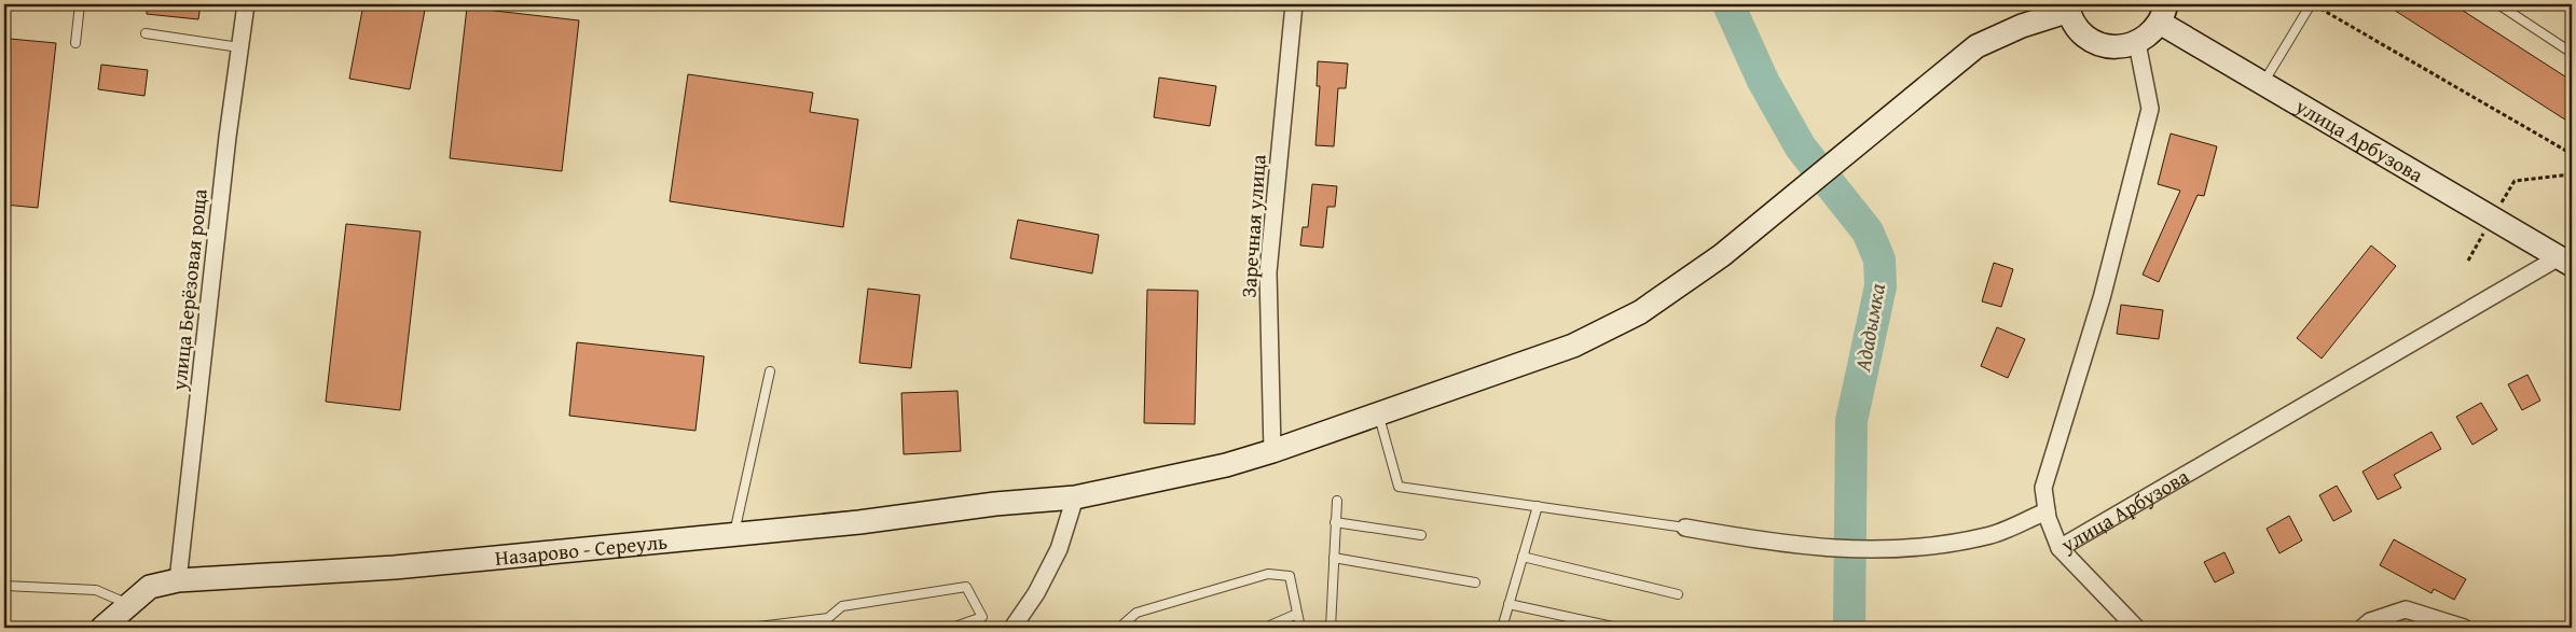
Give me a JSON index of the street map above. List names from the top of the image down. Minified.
{"streets":{"street":["улица Арбузова","Заречная улица","улица Берёзовая роща","Назарово - Сереуль"]},"crossings":[["Заречная улица","Назарово - Сереуль"],["улица Берёзовая роща","Назарово - Сереуль"]],"water":["Ададымка"]}
